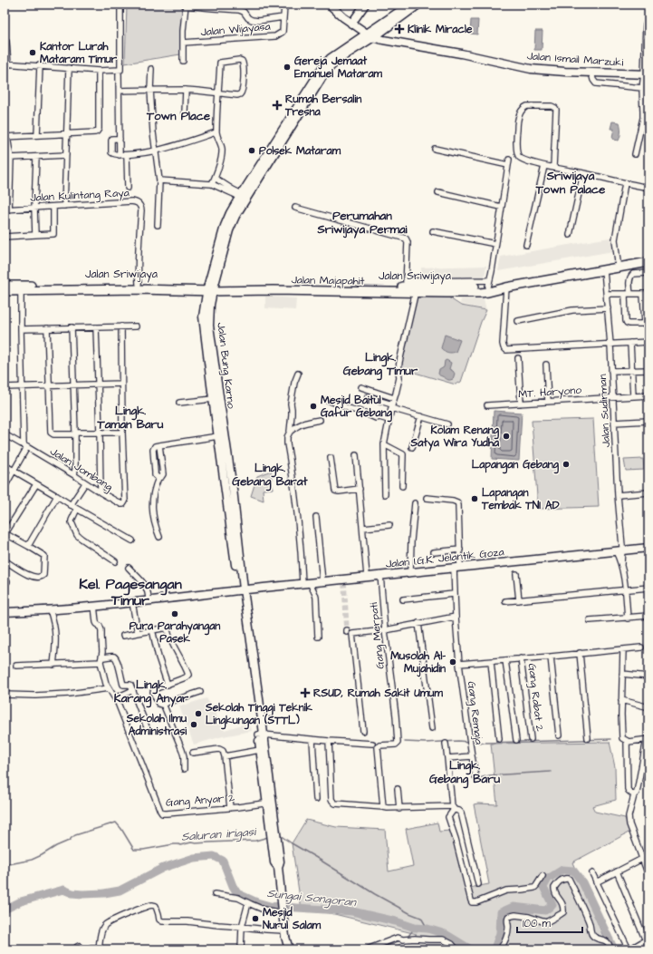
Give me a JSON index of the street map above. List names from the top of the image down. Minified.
{"streets":{"main road":["Jalan Ismail Marzuki","Jalan Sriwijaya","Jalan Bung Karno","Jalan I.G.K. Jelantik Goza"],"street":["Jalan Wijayasa","Jalan Kulintang Raya","MT. Haryono","Jalan Sudirman","Jalan Jombang","Gang Merpati","Gang Rabat 2","Gang Remaja","Gang Anyar 2"]},"crossings":[["Jalan Kulintang Raya","Jalan Sriwijaya"],["Jalan Sriwijaya","Jalan Bung Karno"],["Jalan Bung Karno","Jalan I.G.K. Jelantik Goza"],["Jalan Bung Karno","Gang Anyar 2"],["MT. Haryono","Jalan Sudirman"],["Jalan Sudirman","Jalan I.G.K. Jelantik Goza"],["Jalan I.G.K. Jelantik Goza","Gang Merpati"],["Jalan I.G.K. Jelantik Goza","Gang Remaja"],["Jalan I.G.K. Jelantik Goza","Gang Anyar 2"]],"districts":["Town Place","Sriwijaya Town Palace","Perumahan Sriwijaya Permai","Lingk. Gebang Timur","Lingk. Taman Baru","Lingk. Gebang Barat","Kel. Pagesangan Timur","Lingk. Karang Anyar","Lingk. Gebang Baru"],"water":["Saluran irigasi","Sungai Songoran"],"places":{"health":["Klinik Miracle","Rumah Bersalin Tresna","RSUD, Rumah Sakit Umum"],"other":["Kantor Lurah Mataram Timur","Gereja Jemaat Emanuel Mataram","Polsek Mataram","Mesjid Baitul Gafur Gebang","Kolam Renang Satya Wira Yudha","Lapangan Gebang","Lapangan Tembak TNI AD","Pura Parahyangan Pasek","Musolah Al- Mujahidin","Sekolah Tinggi Teknik Lingkungan (STTL)","Sekolah Ilmu Administrasi","Mesjid Nurul Salam"]},"scale_bar":"100 m"}
